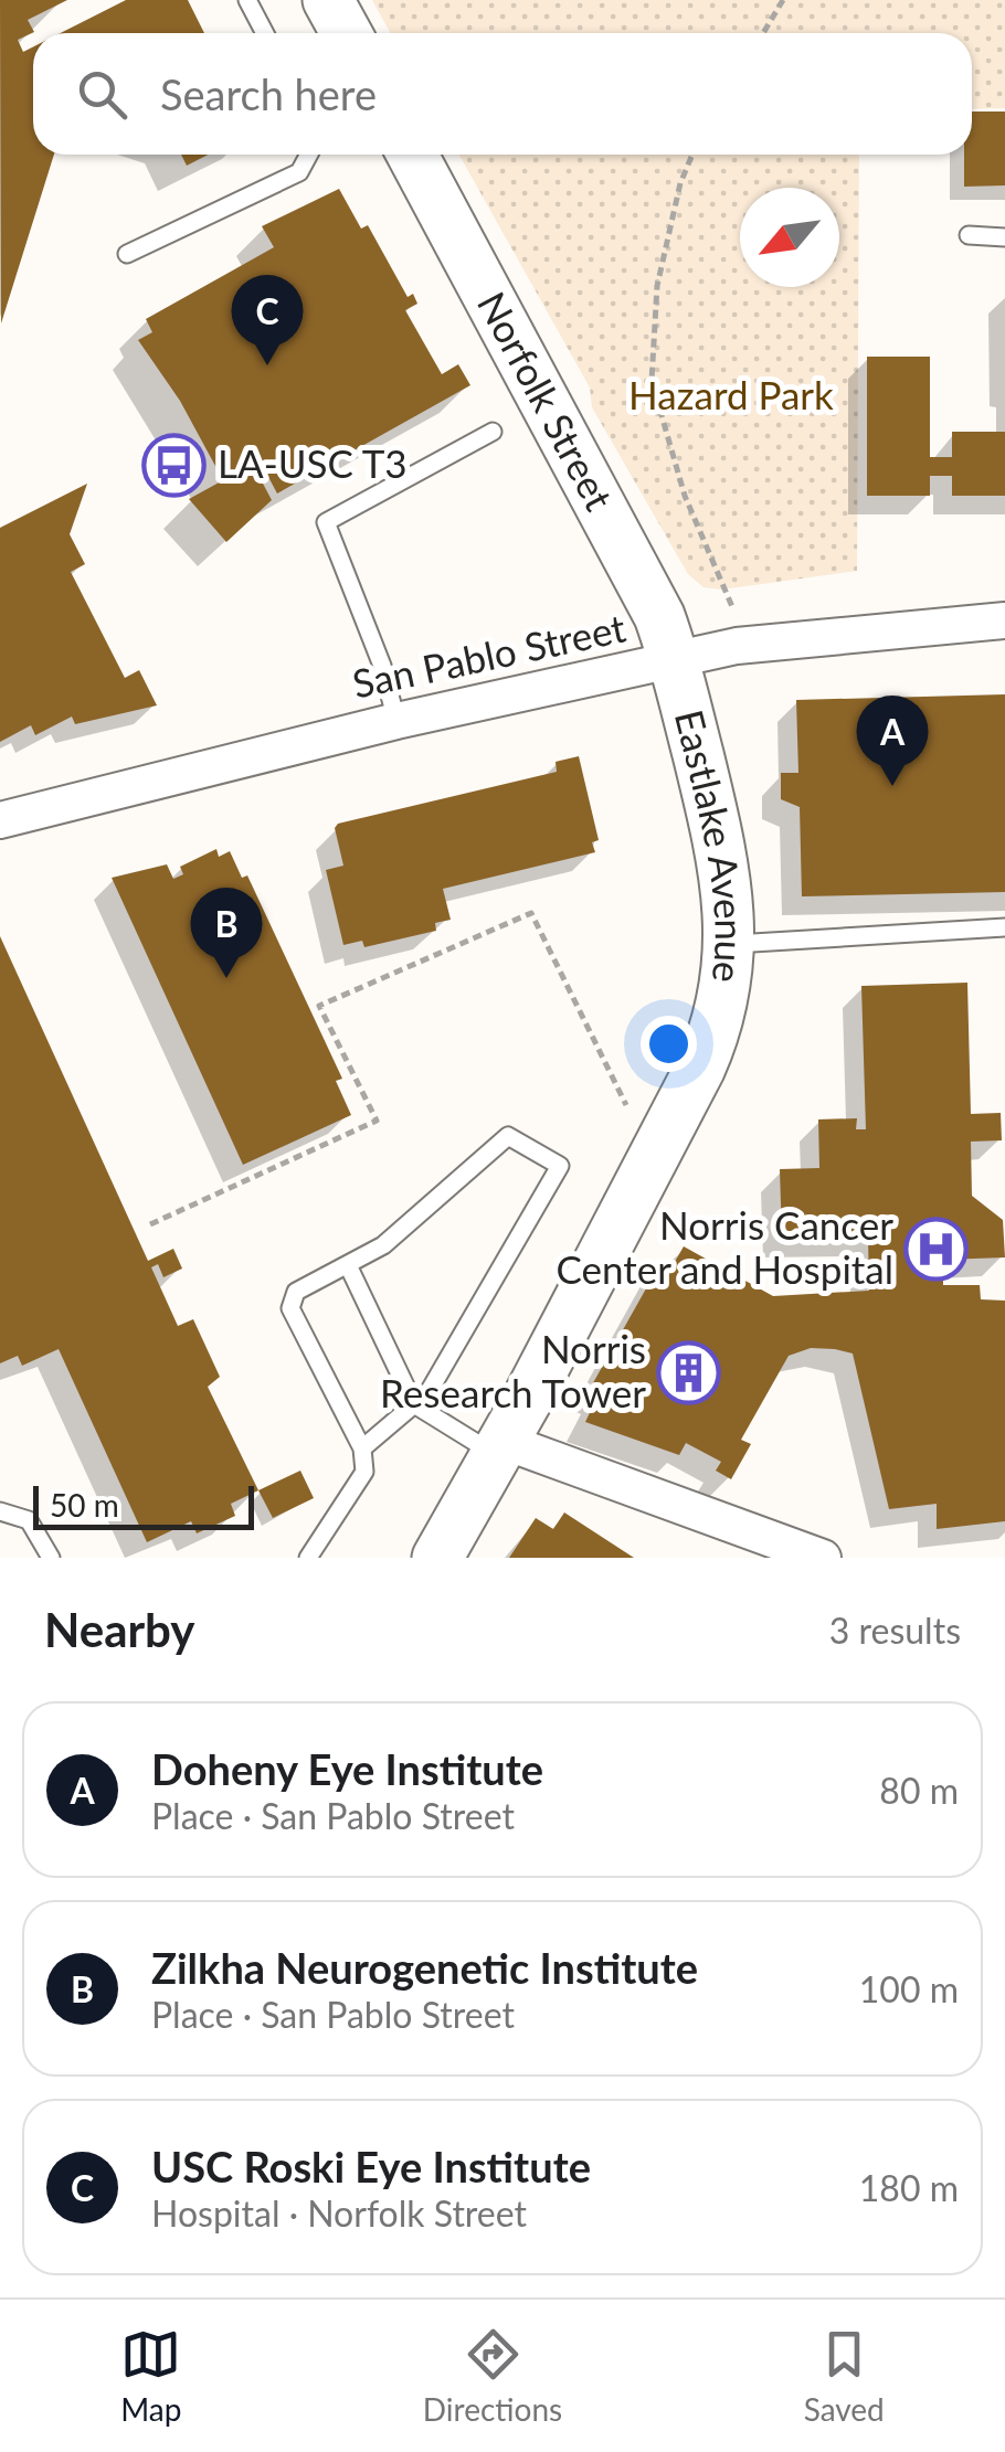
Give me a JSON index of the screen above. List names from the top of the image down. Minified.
{"streets":{"street":["Norfolk Street","San Pablo Street","Eastlake Avenue"]},"crossings":[["Norfolk Street","San Pablo Street"],["Norfolk Street","Eastlake Avenue"],["San Pablo Street","Eastlake Avenue"]],"parks":["Hazard Park"],"places":{"bus stop":["LA-USC T3"],"hospital":["Norris Cancer Center and Hospital"],"building":["Norris Research Tower"]},"scale_bar":"50 m","north":"bottom left","page":{"search":"Search here","pins":["C","A","B"],"scale":"50 m","heading":["Nearby","3 results"],"list":[{"mark":"A","name":"Doheny Eye Institute","note":"Place · San Pablo Street","value":"80 m"},{"mark":"B","name":"Zilkha Neurogenetic Institute","note":"Place · San Pablo Street","value":"100 m"},{"mark":"C","name":"USC Roski Eye Institute","note":"Hospital · Norfolk Street","value":"180 m"}],"nav":["Map","Directions","Saved"]}}
